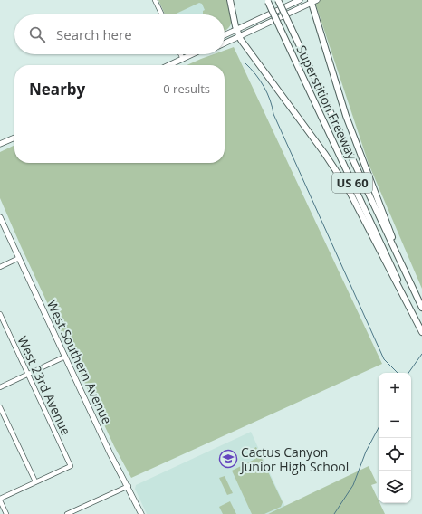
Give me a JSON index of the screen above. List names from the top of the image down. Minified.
{"streets":{"highway":["Superstition Freeway","US 60"],"main road":["West Southern Avenue"],"street":["West 23rd Avenue"]},"places":{"school or university":["Cactus Canyon Junior High School"]},"page":{"search":"Search here","heading":["Nearby","0 results"],"map_buttons":["+","−"]}}
